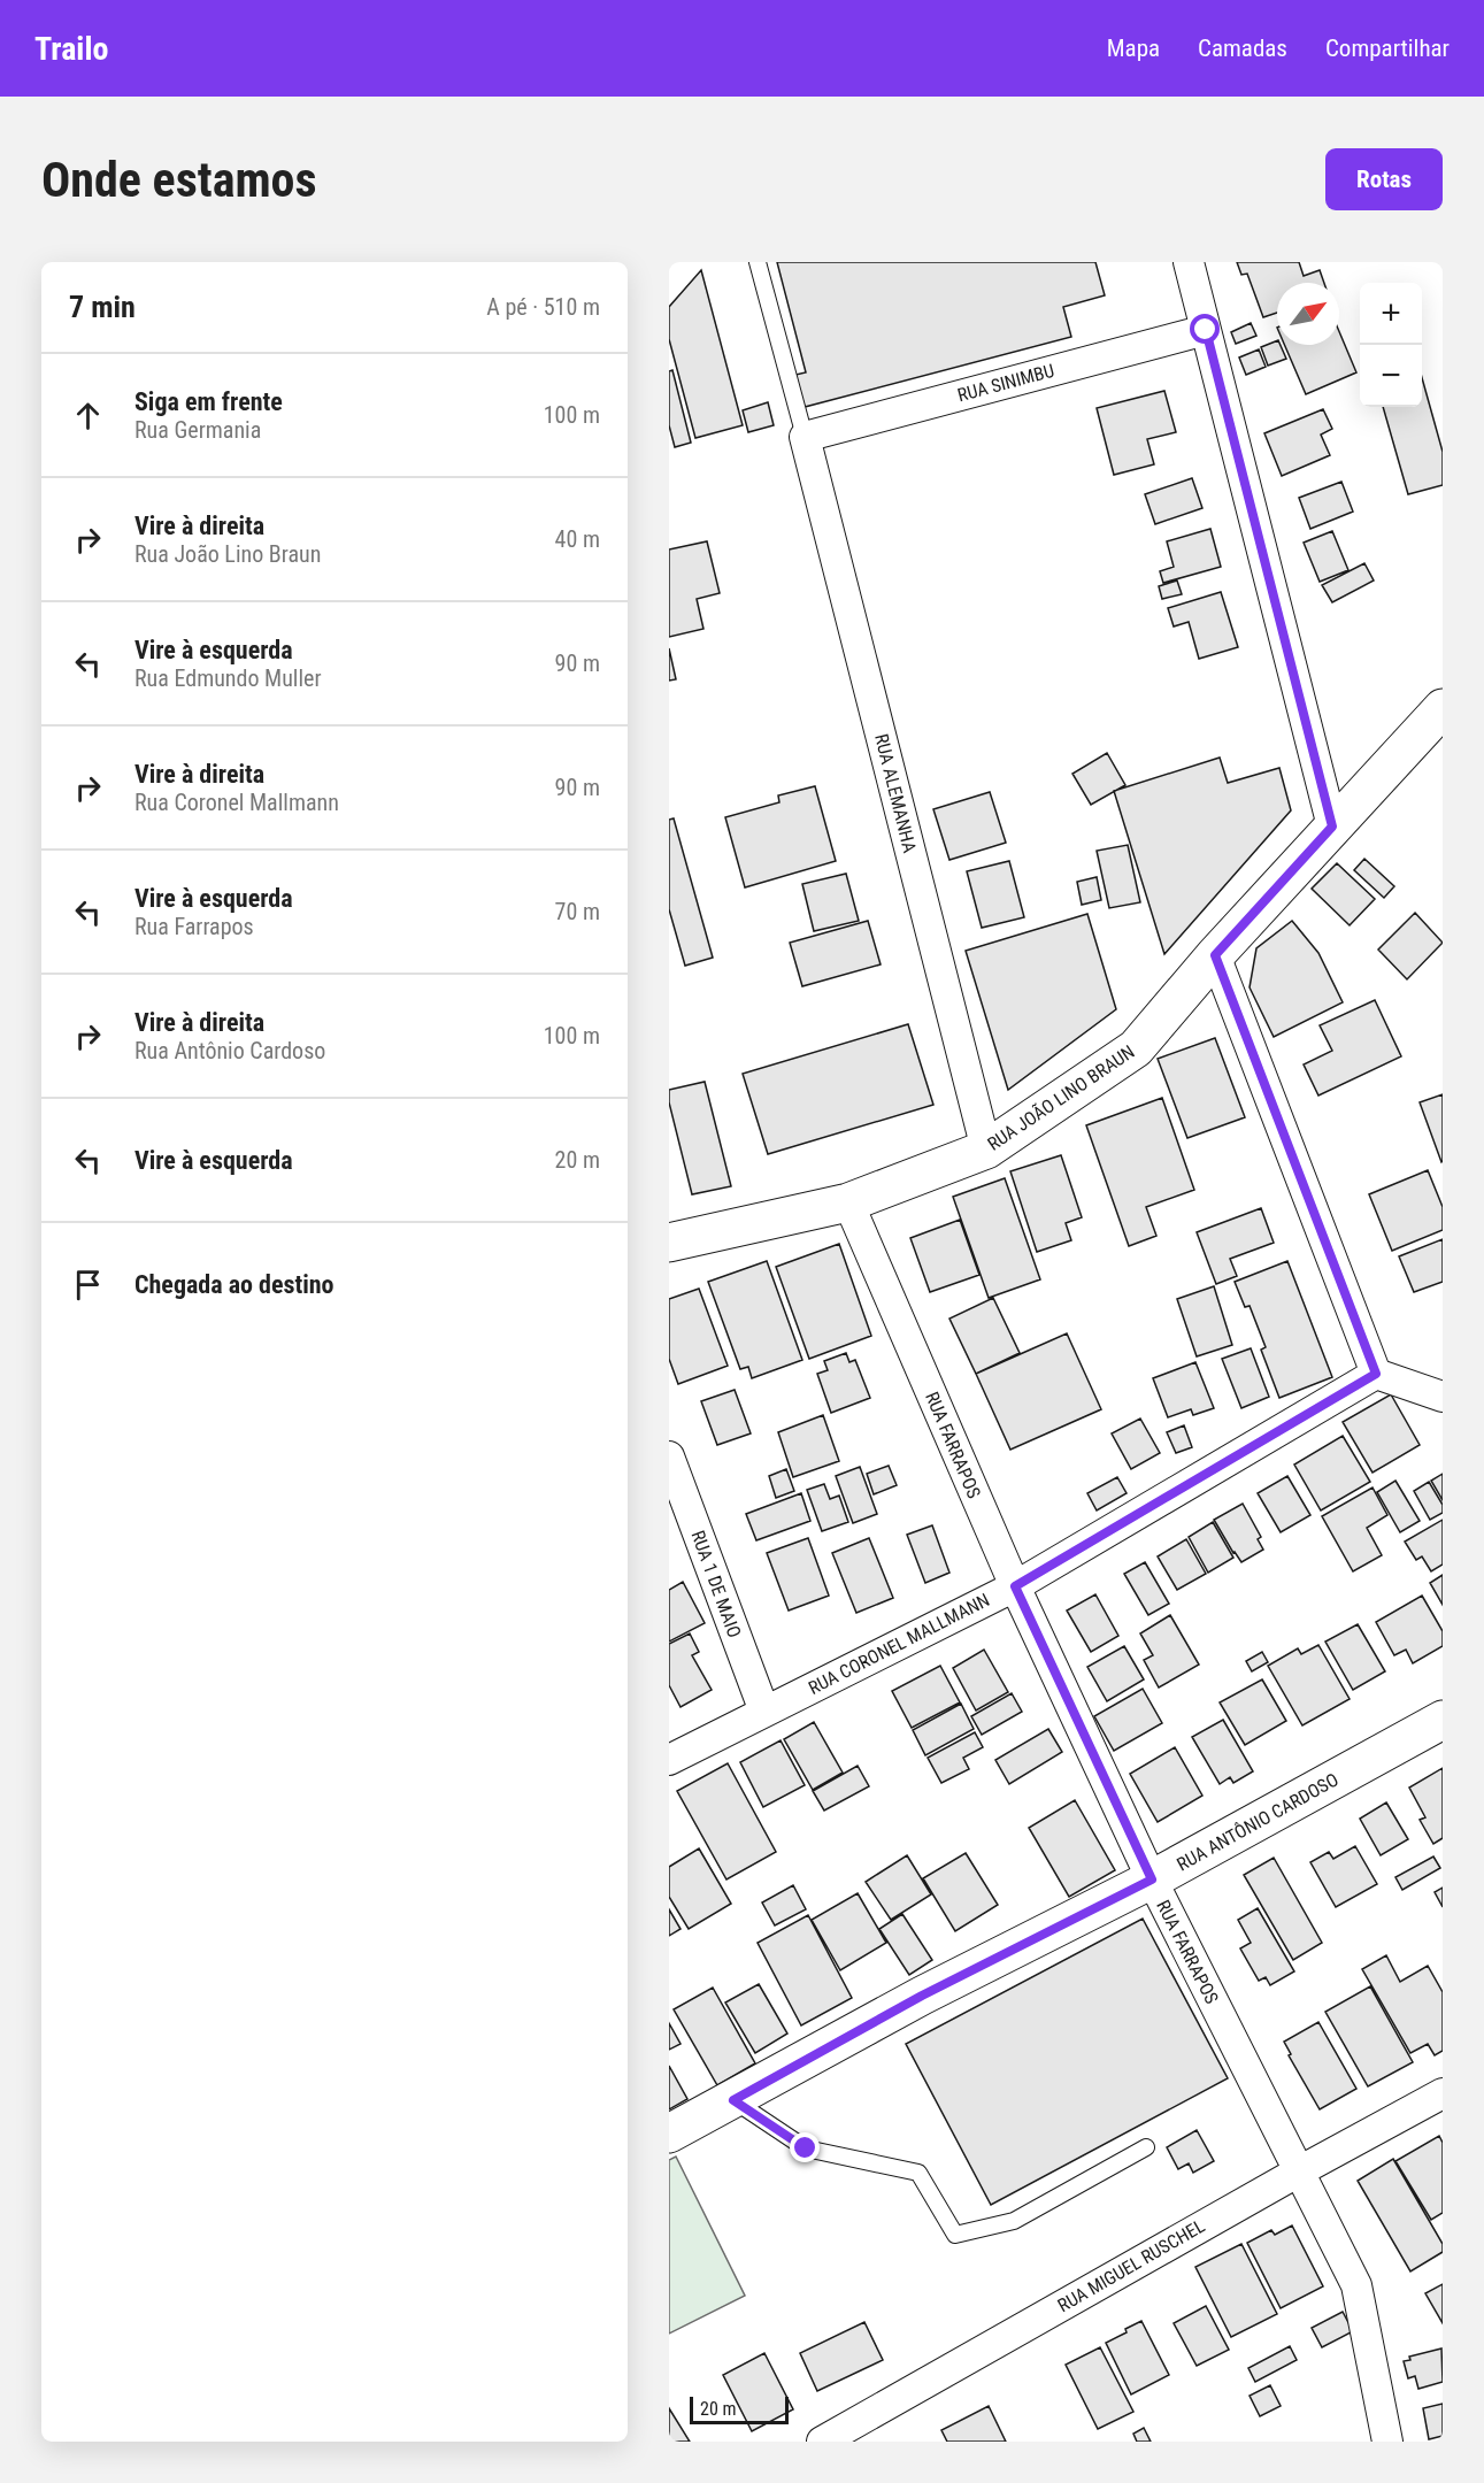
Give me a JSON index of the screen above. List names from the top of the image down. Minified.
{"streets":{"street":["RUA SINIMBU","RUA ALEMANHA","RUA JOÃO LINO BRAUN","RUA FARRAPOS","RUA 1 DE MAIO","RUA CORONEL MALLMANN","RUA ANTÔNIO CARDOSO","RUA MIGUEL RUSCHEL"]},"crossings":[["RUA SINIMBU","RUA ALEMANHA"],["RUA ALEMANHA","RUA JOÃO LINO BRAUN"],["RUA JOÃO LINO BRAUN","RUA FARRAPOS"],["RUA FARRAPOS","RUA CORONEL MALLMANN"],["RUA FARRAPOS","RUA ANTÔNIO CARDOSO"],["RUA FARRAPOS","RUA MIGUEL RUSCHEL"],["RUA 1 DE MAIO","RUA CORONEL MALLMANN"]],"scale_bar":"20 m","north":"top right","page":{"header":"Trailo","nav":["Mapa","Camadas","Compartilhar"],"buttons":"Rotas","title":"Onde estamos","heading":["7 min","A pé · 510 m"],"map_buttons":["+","−"],"list":[["Siga em frente","Rua Germania","100 m"],["Vire à direita","Rua João Lino Braun","40 m"],["Vire à esquerda","Rua Edmundo Muller","90 m"],["Vire à direita","Rua Coronel Mallmann","90 m"],["Vire à esquerda","Rua Farrapos","70 m"],["Vire à direita","Rua Antônio Cardoso","100 m"],["Vire à esquerda","20 m"],"Chegada ao destino"],"scale":"20 m"}}
